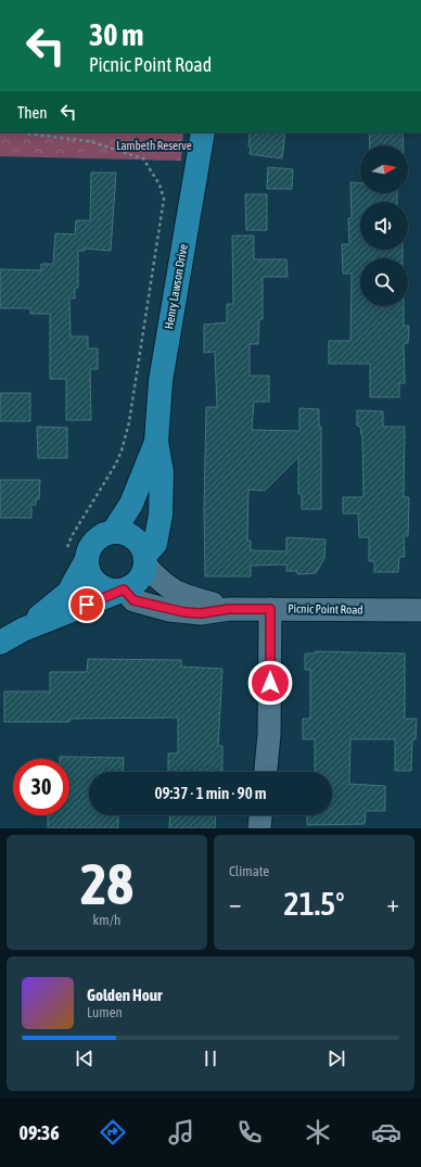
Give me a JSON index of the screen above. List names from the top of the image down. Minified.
{"streets":{"main road":["Henry Lawson Drive"],"street":["Picnic Point Road"]},"crossings":[["Henry Lawson Drive","Picnic Point Road"]],"parks":["Lambeth Reserve"],"north":"right","page":{"turn":["30 m","Picnic Point Road"],"then":"Then","limit":"30","trip":"09:37 · 1 min · 90 m","tile":[["28","km/h"],"Climate"],"heat":["−","21.5°","+"],"song":["Golden Hour","Lumen"],"tabs":"09:36"}}
